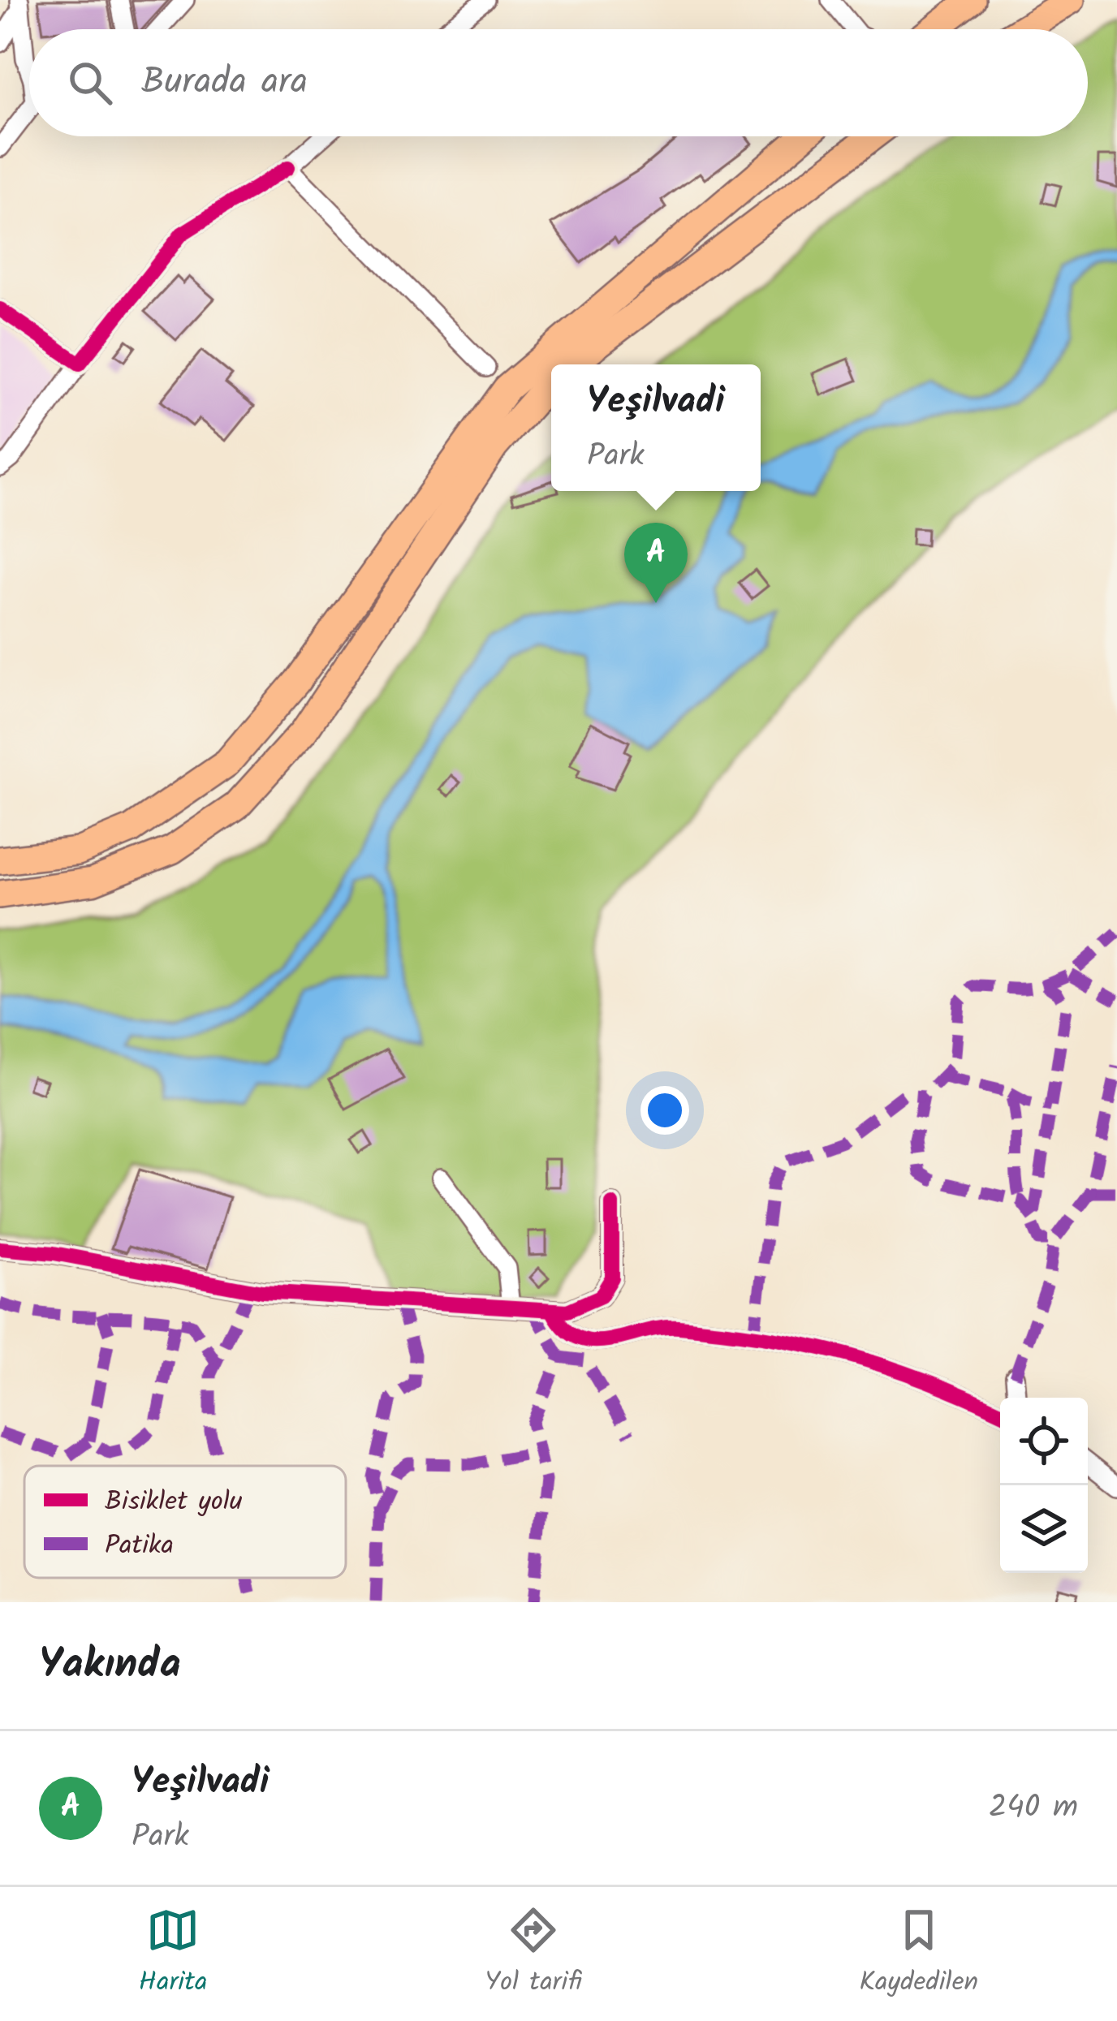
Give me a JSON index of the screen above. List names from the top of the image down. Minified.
{"legend":["Bisiklet yolu","Patika"],"page":{"search":"Burada ara","popup":["Yeşilvadi","Park"],"pins":"A","heading":"Yakında","list":[{"mark":"A","name":"Yeşilvadi","note":"Park","value":"240 m"}],"nav":["Harita","Yol tarifi","Kaydedilen"]}}
